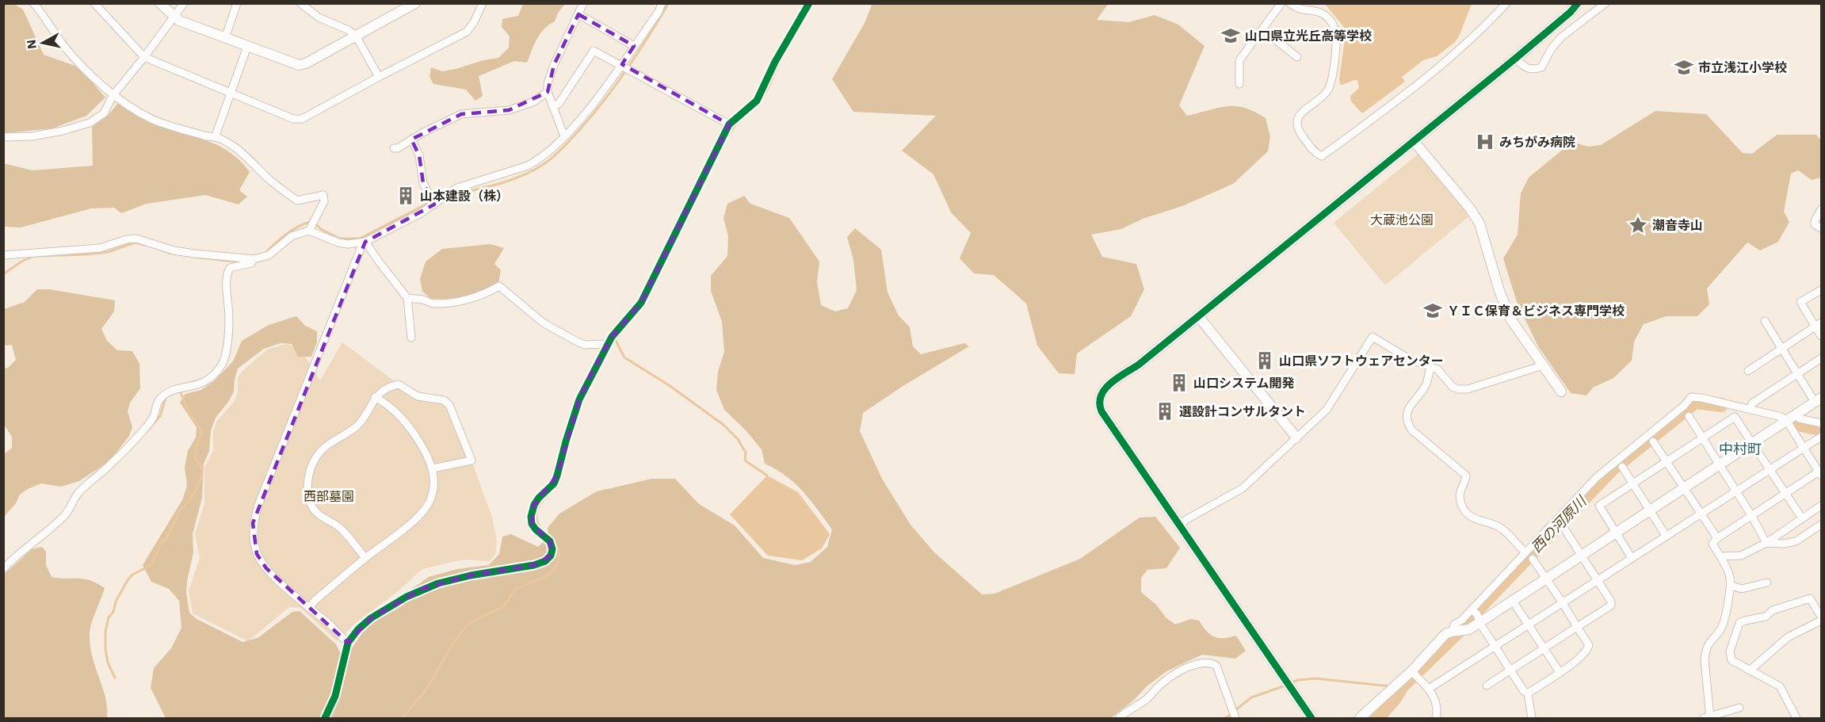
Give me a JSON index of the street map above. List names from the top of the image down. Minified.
{"districts":["中村町"],"water":["西の河原川"],"parks":["大蔵池公園","西部墓園"],"places":{"school or university":["山口県立光丘高等学校","市立浅江小学校","ＹＩＣ保育＆ビジネス専門学校"],"hospital":["みちがみ病院"],"building":["山本建設（株）","山口県ソフトウェアセンター","山口システム開発","選設計コンサルタント"],"place":["潮音寺山"]},"north":"left"}
